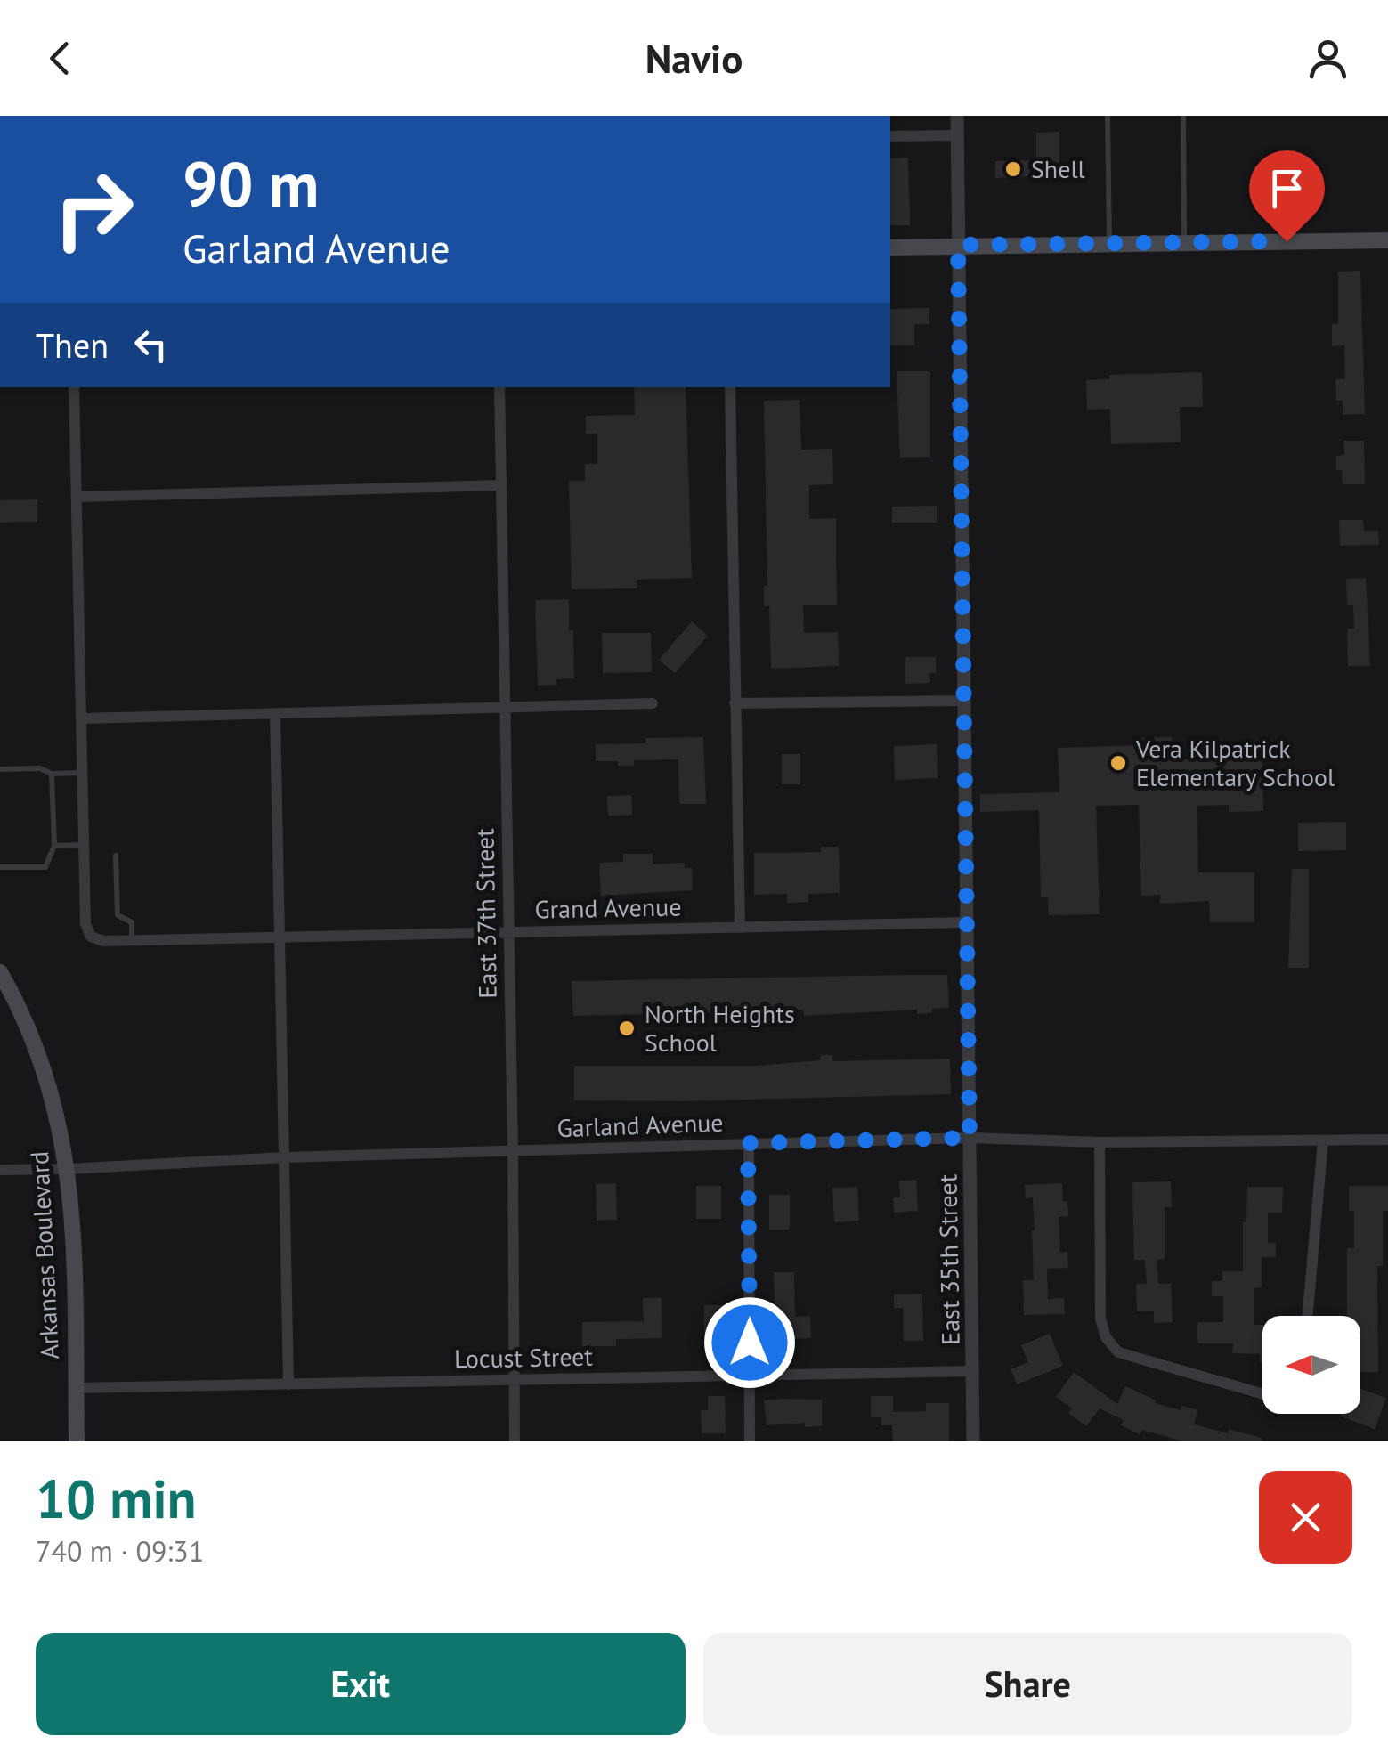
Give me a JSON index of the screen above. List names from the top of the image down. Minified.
{"streets":{"main road":["Arkansas Boulevard"],"street":["Grand Avenue","East 37th Street","Garland Avenue","East 35th Street","Locust Street"]},"crossings":[["Grand Avenue","East 37th Street"],["Grand Avenue","East 35th Street"],["East 37th Street","Garland Avenue"],["East 37th Street","Locust Street"],["Garland Avenue","Arkansas Boulevard"],["Garland Avenue","East 35th Street"],["Arkansas Boulevard","Locust Street"],["East 35th Street","Locust Street"]],"places":["Shell","Vera Kilpatrick Elementary School","North Heights School"],"north":"left","page":{"header":"Navio","turn":["90 m","Garland Avenue"],"then":"Then","heading":["10 min","740 m · 09:31"],"buttons":["Exit","Share"]}}
